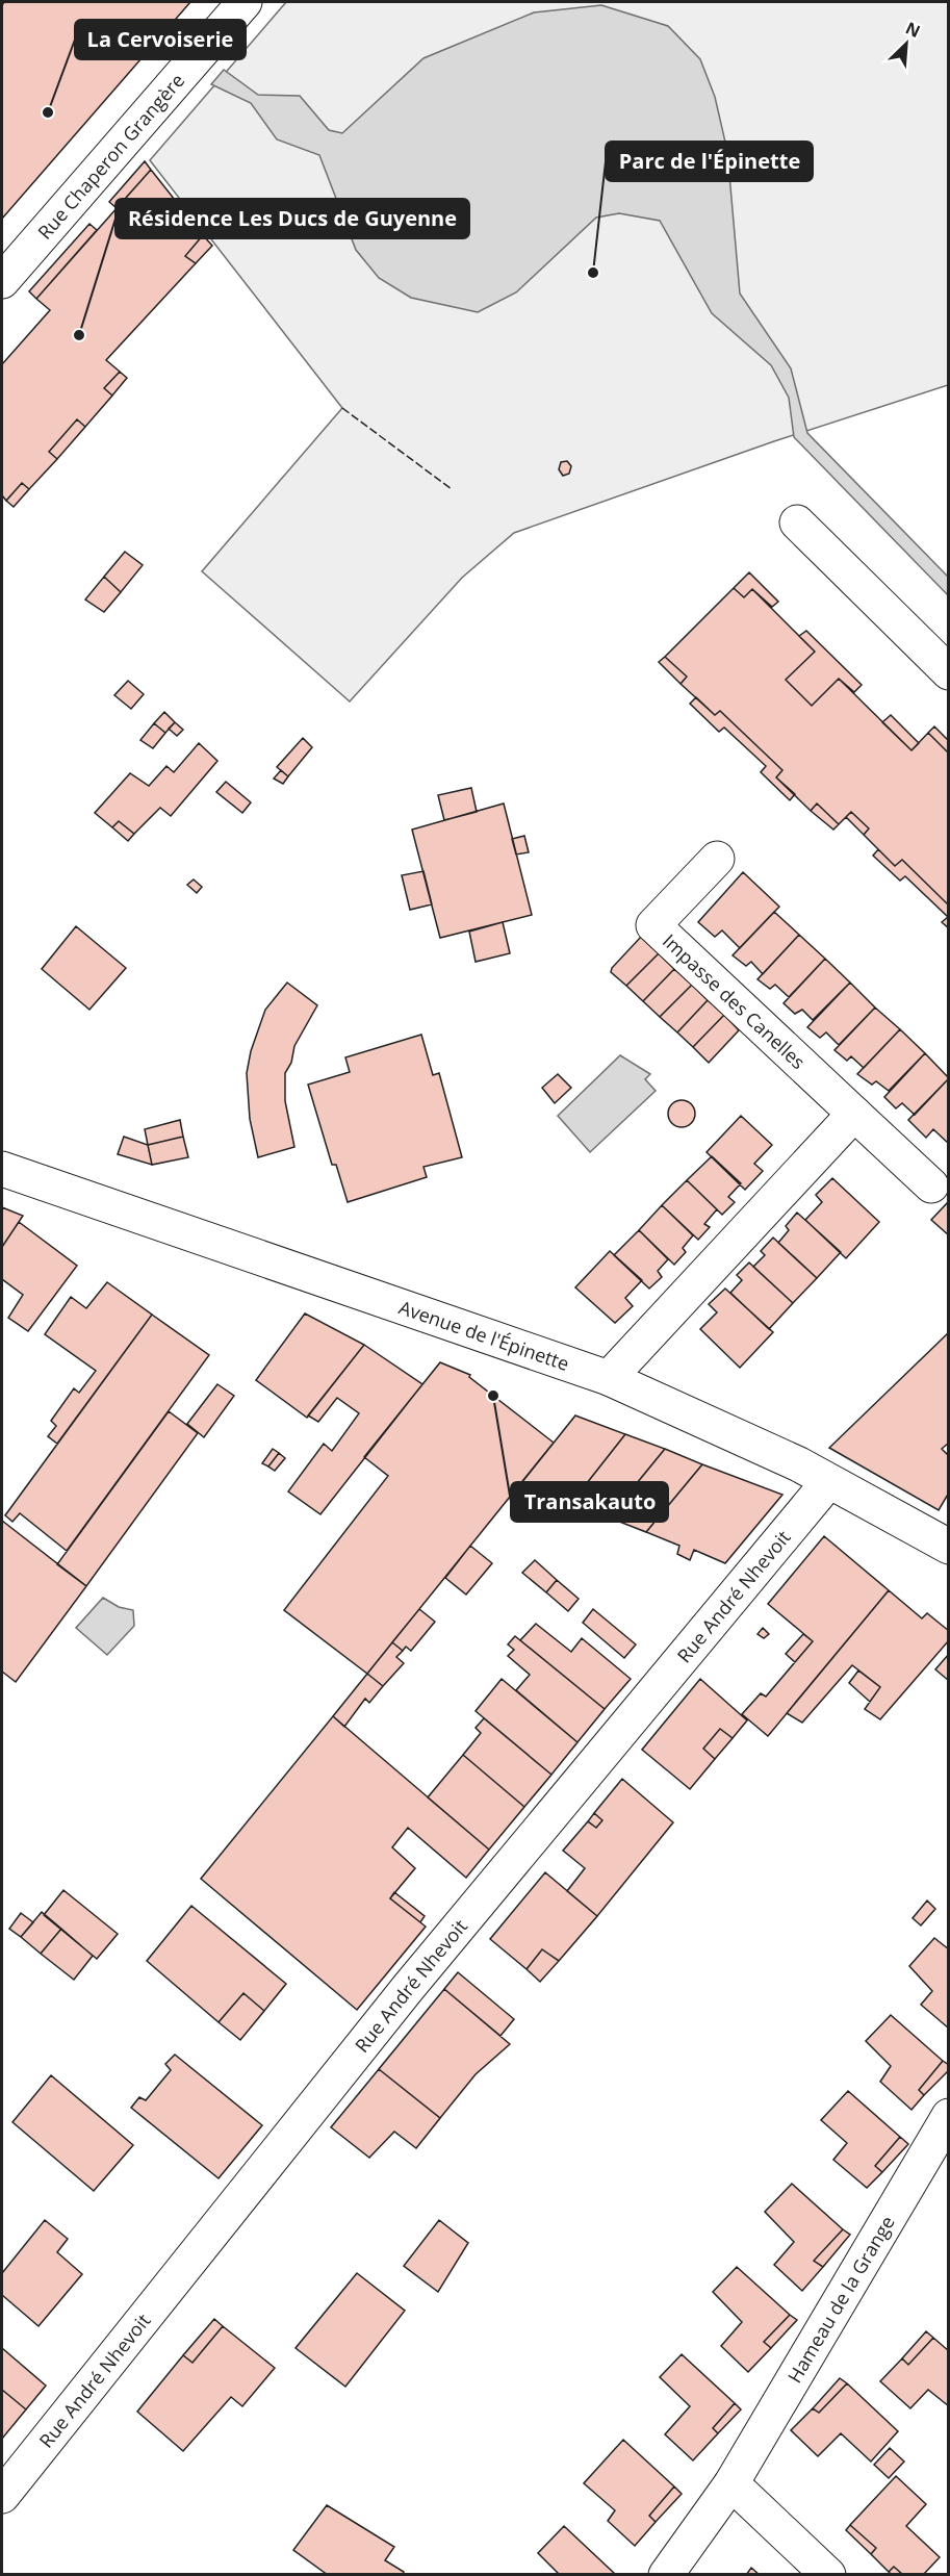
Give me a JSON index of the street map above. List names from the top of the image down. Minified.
{"streets":{"street":["Rue Chaperon Grangère","Impasse des Canelles","Avenue de l'Épinette","Rue André Nhevoit","Hameau de la Grange"]},"crossings":[["Avenue de l'Épinette","Rue André Nhevoit"]],"places":["La Cervoiserie","Parc de l'Épinette","Résidence Les Ducs de Guyenne","Transakauto"],"north":"top right"}
